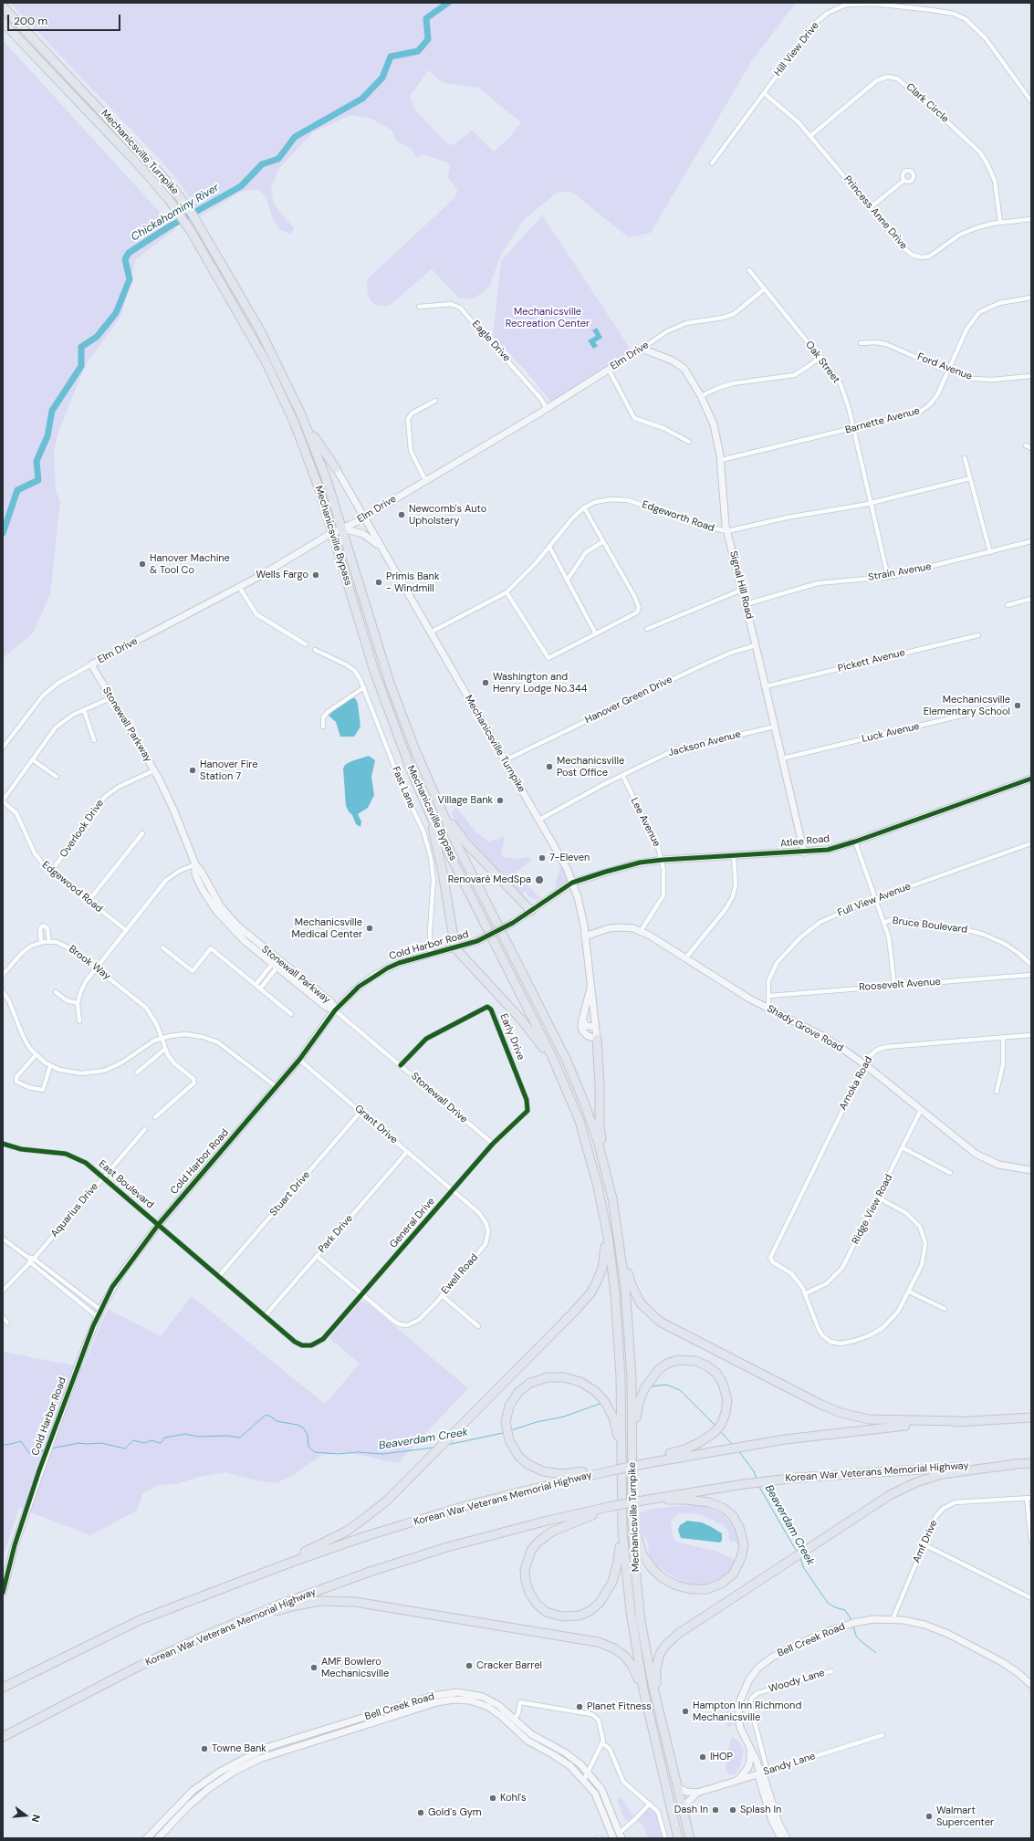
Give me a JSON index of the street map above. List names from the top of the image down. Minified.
{"streets":{"highway":["Mechanicsville Turnpike","Mechanicsville Bypass","Korean War Veterans Memorial Highway"],"main road":["Elm Drive","Signal Hill Road","Stonewall Parkway","Atlee Road","Cold Harbor Road","Shady Grove Road","Bell Creek Road","Sandy Lane"],"street":["Hill View Drive","Clark Circle","Princess Anne Drive","Eagle Drive","Oak Street","Ford Avenue","Barnette Avenue","Edgeworth Road","Strain Avenue","Pickett Avenue","Hanover Green Drive","Luck Avenue","Jackson Avenue","Fast Lane","Lee Avenue","Overlook Drive","Edgewood Road","Full View Avenue","Bruce Boulevard","Brook Way","Roosevelt Avenue","Early Drive","Arnoka Road","Stonewall Drive","Grant Drive","East Boulevard","Stuart Drive","Ridge View Road","Aquarius Drive","General Drive","Park Drive","Ewell Road","Amf Drive","Woody Lane"]},"crossings":[["Hill View Drive","Princess Anne Drive"],["Clark Circle","Princess Anne Drive"],["Mechanicsville Turnpike","Elm Drive"],["Mechanicsville Turnpike","Edgeworth Road"],["Mechanicsville Turnpike","Mechanicsville Bypass"],["Mechanicsville Turnpike","Hanover Green Drive"],["Mechanicsville Turnpike","Jackson Avenue"],["Mechanicsville Turnpike","Atlee Road"],["Mechanicsville Turnpike","Cold Harbor Road"],["Mechanicsville Turnpike","Shady Grove Road"],["Mechanicsville Turnpike","Korean War Veterans Memorial Highway"],["Mechanicsville Turnpike","Sandy Lane"],["Eagle Drive","Elm Drive"],["Elm Drive","Oak Street"],["Elm Drive","Mechanicsville Bypass"],["Elm Drive","Signal Hill Road"],["Elm Drive","Stonewall Parkway"],["Oak Street","Barnette Avenue"],["Oak Street","Edgeworth Road"],["Oak Street","Strain Avenue"],["Ford Avenue","Barnette Avenue"],["Barnette Avenue","Signal Hill Road"],["Edgeworth Road","Signal Hill Road"],["Strain Avenue","Signal Hill Road"],["Signal Hill Road","Pickett Avenue"],["Signal Hill Road","Hanover Green Drive"],["Signal Hill Road","Luck Avenue"],["Signal Hill Road","Jackson Avenue"],["Signal Hill Road","Atlee Road"],["Stonewall Parkway","Overlook Drive"],["Stonewall Parkway","Cold Harbor Road"],["Stonewall Parkway","Stonewall Drive"],["Jackson Avenue","Lee Avenue"],["Fast Lane","Cold Harbor Road"],["Lee Avenue","Atlee Road"],["Lee Avenue","Shady Grove Road"],["Overlook Drive","Edgewood Road"],["Atlee Road","Cold Harbor Road"],["Full View Avenue","Roosevelt Avenue"],["Full View Avenue","Shady Grove Road"],["Cold Harbor Road","Stonewall Drive"],["Cold Harbor Road","Grant Drive"],["Cold Harbor Road","East Boulevard"],["Shady Grove Road","Arnoka Road"],["Shady Grove Road","Ridge View Road"],["Early Drive","Stonewall Drive"],["Early Drive","General Drive"],["Arnoka Road","Ridge View Road"],["Stonewall Drive","General Drive"],["Grant Drive","Stuart Drive"],["Grant Drive","General Drive"],["Grant Drive","Park Drive"],["Grant Drive","Ewell Road"],["East Boulevard","Stuart Drive"],["East Boulevard","Aquarius Drive"],["East Boulevard","General Drive"],["East Boulevard","Park Drive"],["General Drive","Ewell Road"],["Park Drive","Ewell Road"],["Amf Drive","Bell Creek Road"],["Bell Creek Road","Sandy Lane"],["Woody Lane","Sandy Lane"]],"water":["Chickahominy River","Beaverdam Creek"],"parks":["Mechanicsville Recreation Center"],"places":["Newcomb's Auto Upholstery","Hanover Machine & Tool Co","Wells Fargo","Primis Bank - Windmill","Washington and Henry Lodge No.344","Mechanicsville Elementary School","Mechanicsville Post Office","Hanover Fire Station 7","Village Bank","7-Eleven","Renovaré MedSpa","Mechanicsville Medical Center","Cracker Barrel","AMF Bowlero Mechanicsville","Planet Fitness","Hampton Inn Richmond Mechanicsville","Towne Bank","IHOP","Kohl's","Dash In","Splash In","Gold's Gym","Walmart Supercenter"],"scale_bar":"200 m","north":"right"}
